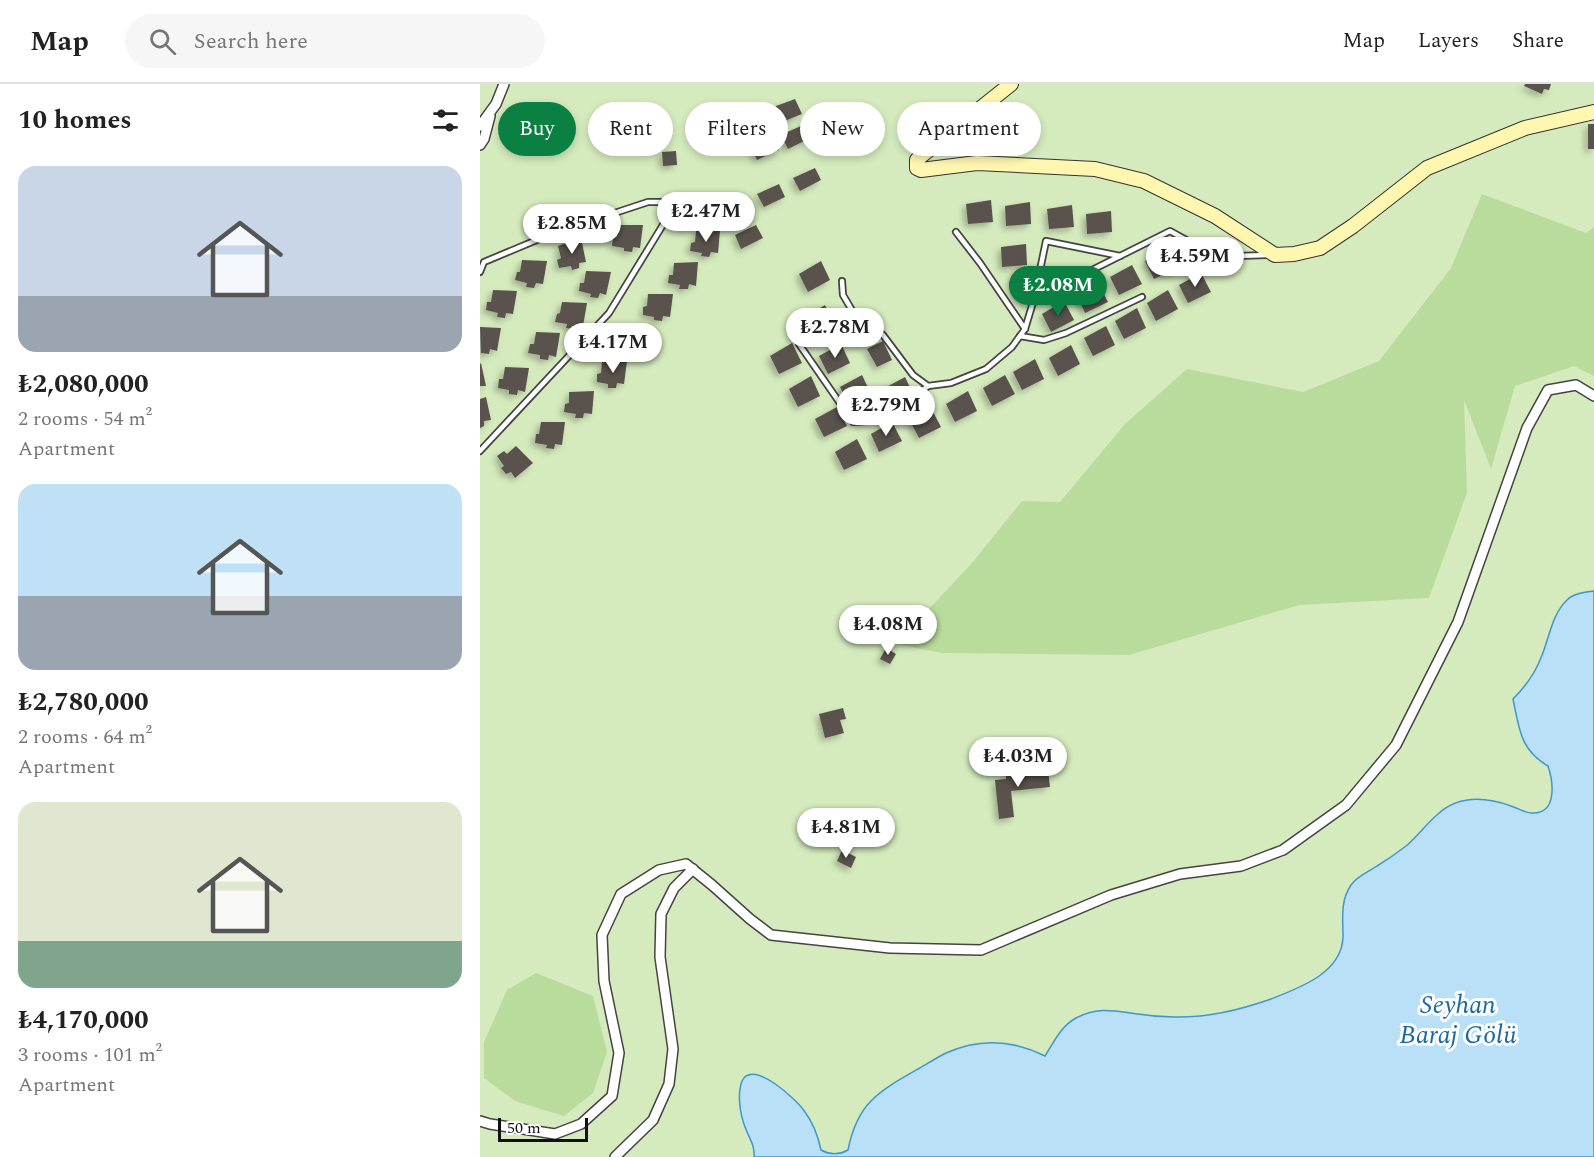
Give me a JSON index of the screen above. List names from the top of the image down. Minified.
{"water":["Seyhan Baraj Gölü"],"scale_bar":"50 m","page":{"header":"Map","search":"Search here","nav":["Map","Layers","Share"],"heading":"10 homes","chip":["Buy","Rent","Filters","New","Apartment"],"list":[{"name":"₺2,080,000","note":"2 rooms · 54 m² · Apartment"},{"name":"₺2,780,000","note":"2 rooms · 64 m² · Apartment"},{"name":"₺4,170,000","note":"3 rooms · 101 m² · Apartment"}],"price":["₺2.47M","₺2.85M","₺4.59M","₺2.08M","₺2.78M","₺4.17M","₺2.79M","₺4.08M","₺4.03M","₺4.81M"],"scale":"50 m"}}
